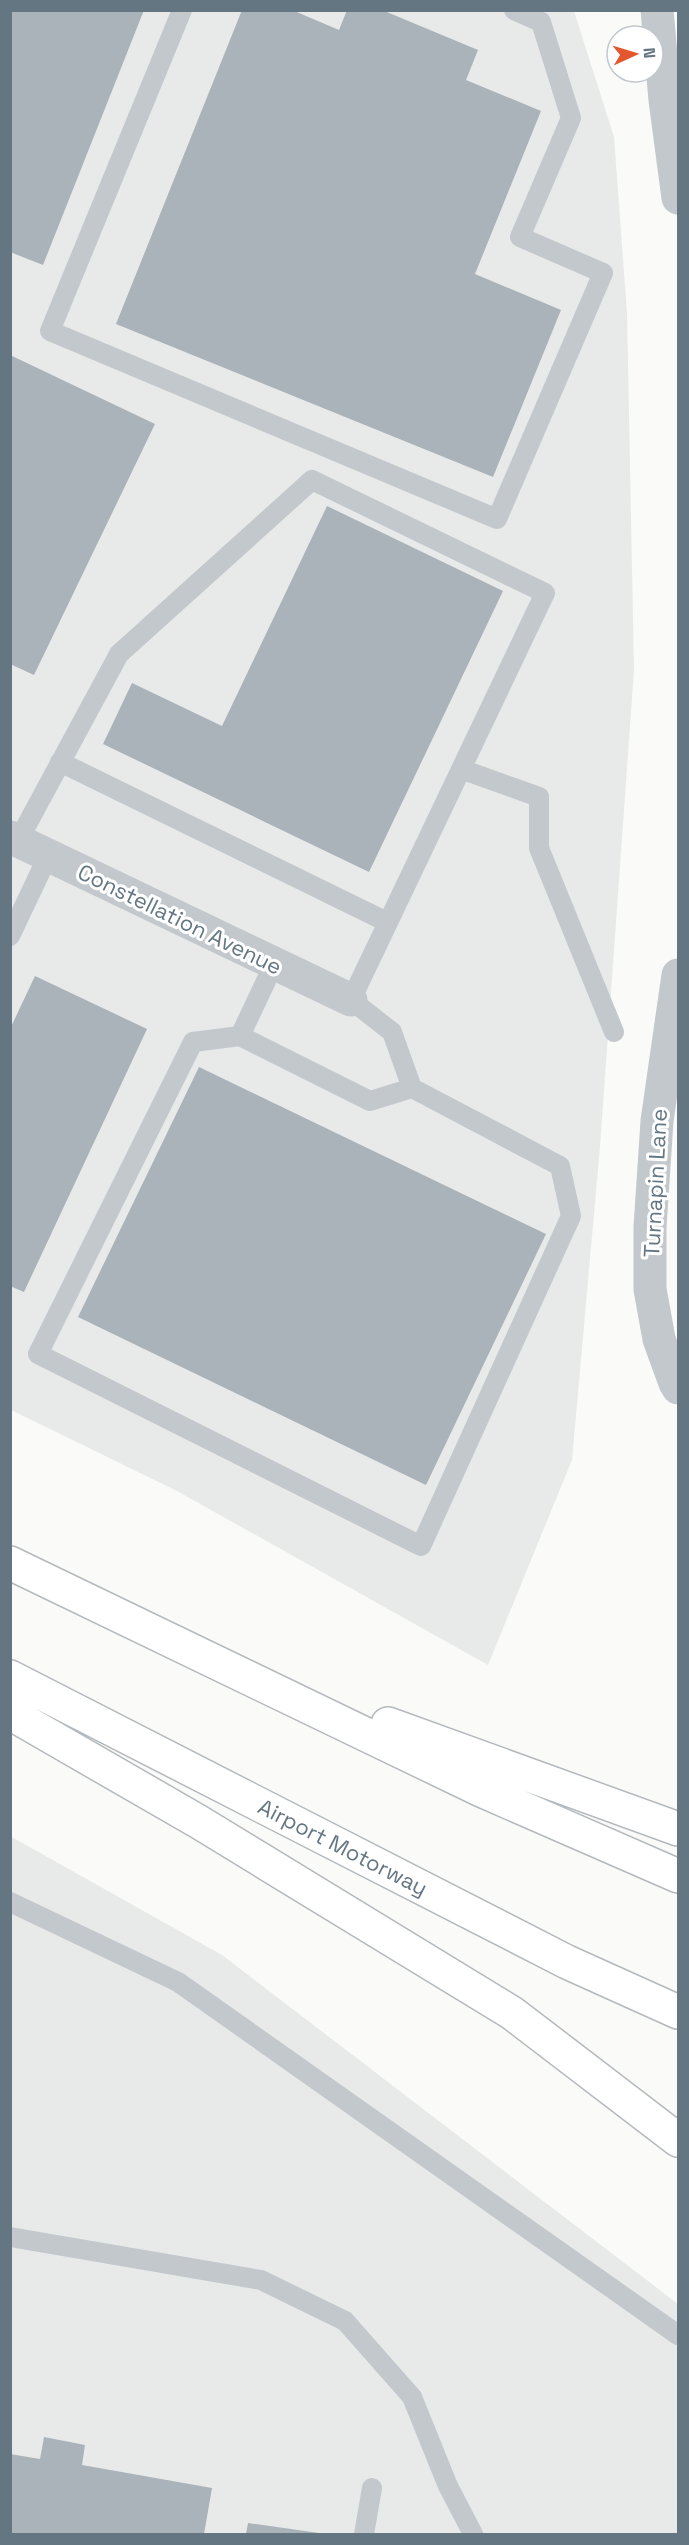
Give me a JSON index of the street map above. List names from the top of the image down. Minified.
{"streets":{"highway":["Airport Motorway"],"street":["Constellation Avenue","Turnapin Lane"]},"north":"right"}
